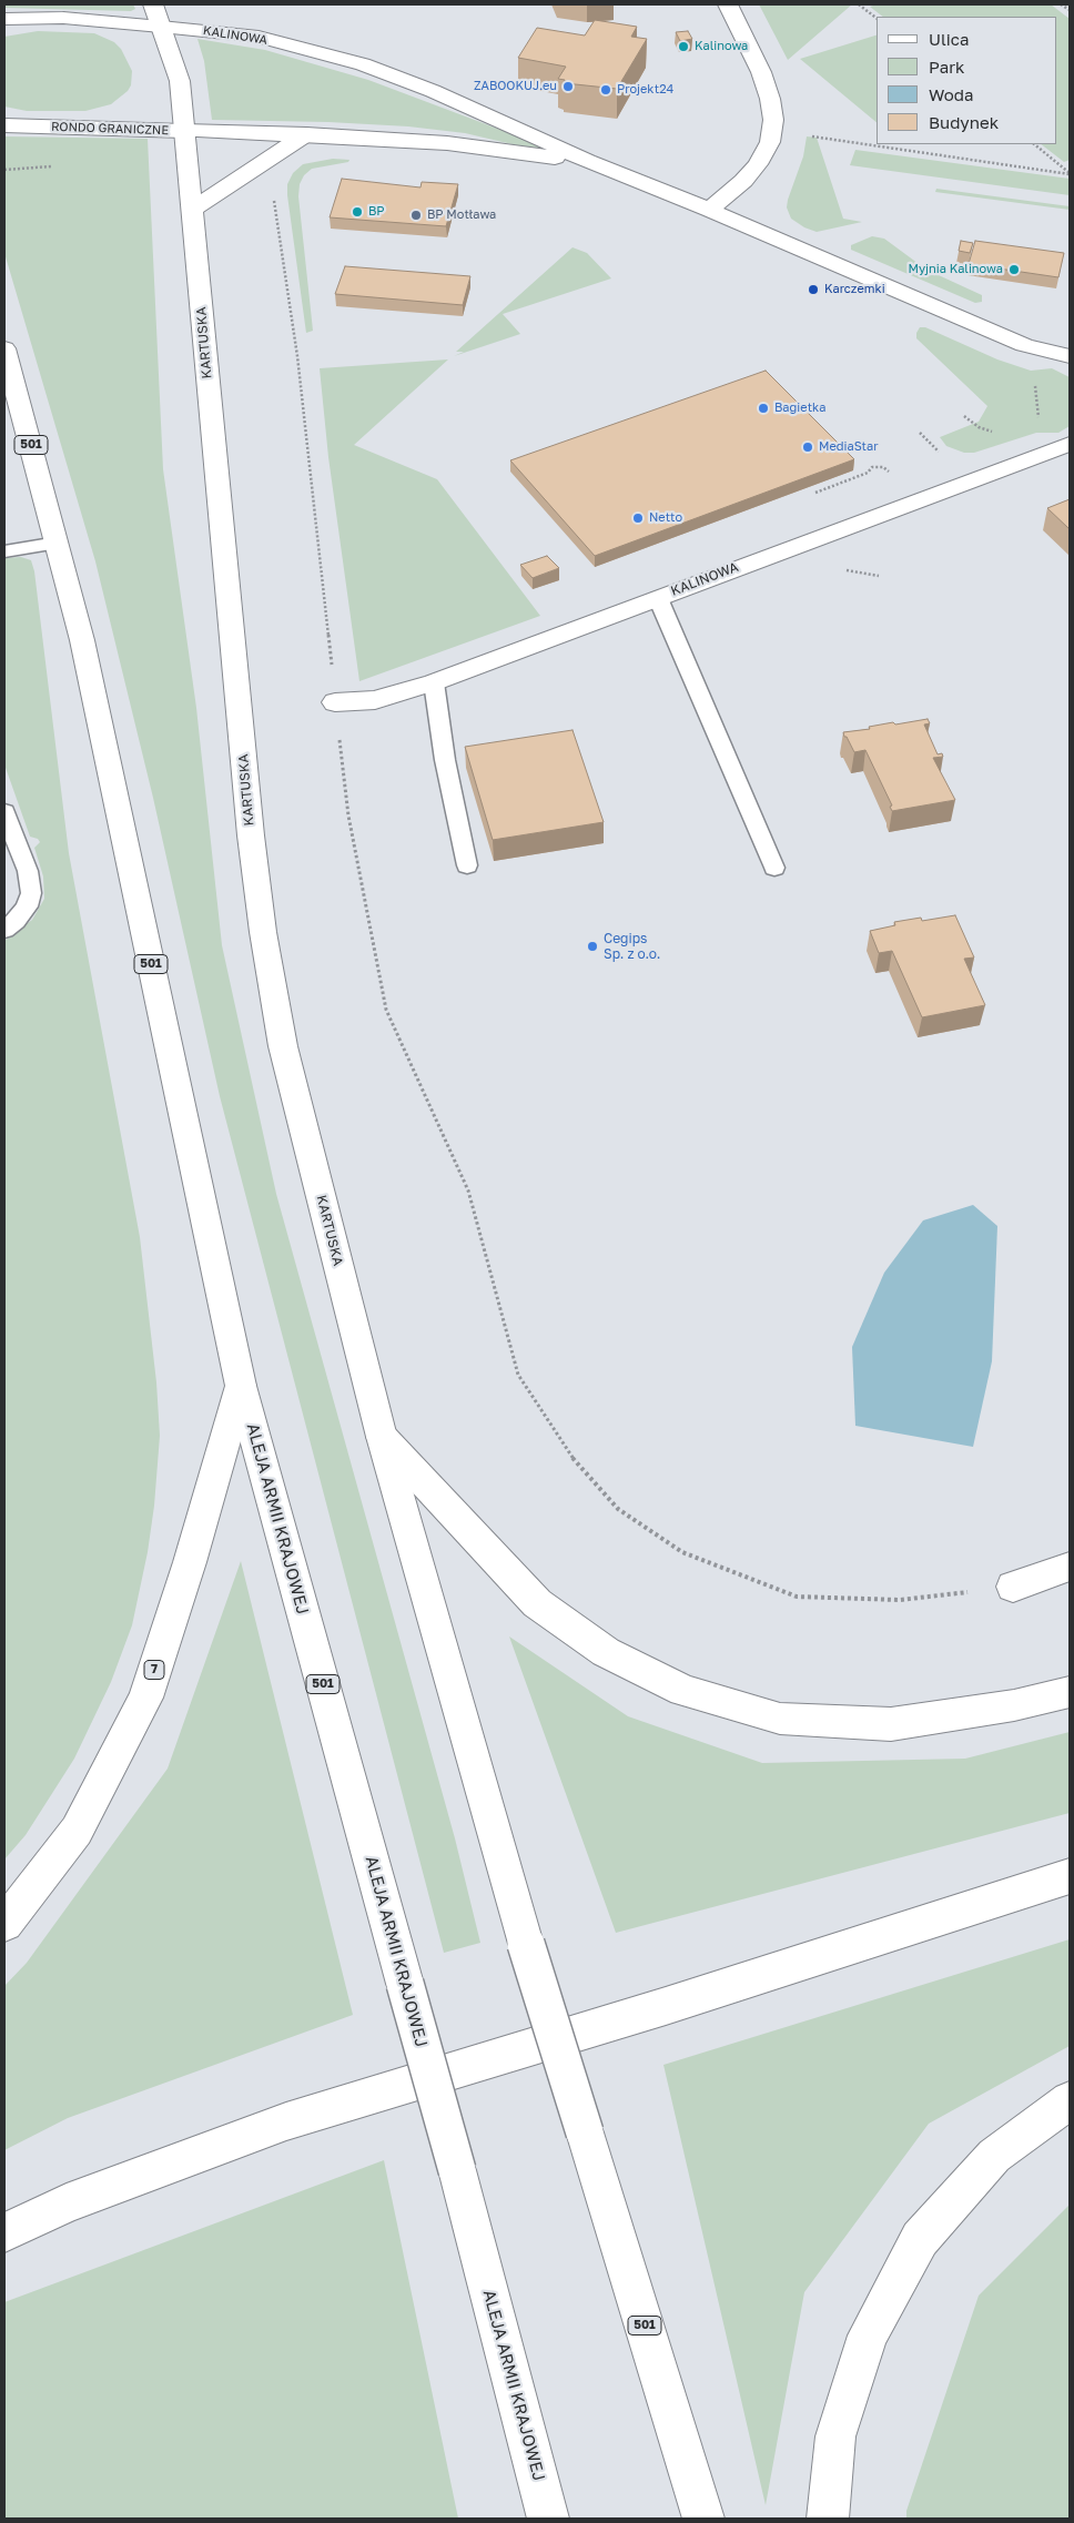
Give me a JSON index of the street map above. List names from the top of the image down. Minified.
{"streets":{"main road":["KALINOWA","RONDO GRANICZNE","KARTUSKA","501","ALEJA ARMII KRAJOWEJ","7"]},"crossings":[["KALINOWA","RONDO GRANICZNE"],["KALINOWA","KARTUSKA"],["KALINOWA","501"],["RONDO GRANICZNE","KARTUSKA"],["RONDO GRANICZNE","501"],["KARTUSKA","501"],["501","ALEJA ARMII KRAJOWEJ"],["501","7"],["ALEJA ARMII KRAJOWEJ","7"]],"places":["Kalinowa","ZABOOKUJ.eu","Projekt24","BP","BP Motława","Myjnia Kalinowa","Karczemki","Bagietka","MediaStar","Netto","Cegips Sp. z o.o."],"legend":["Ulica","Park","Woda","Budynek"]}
